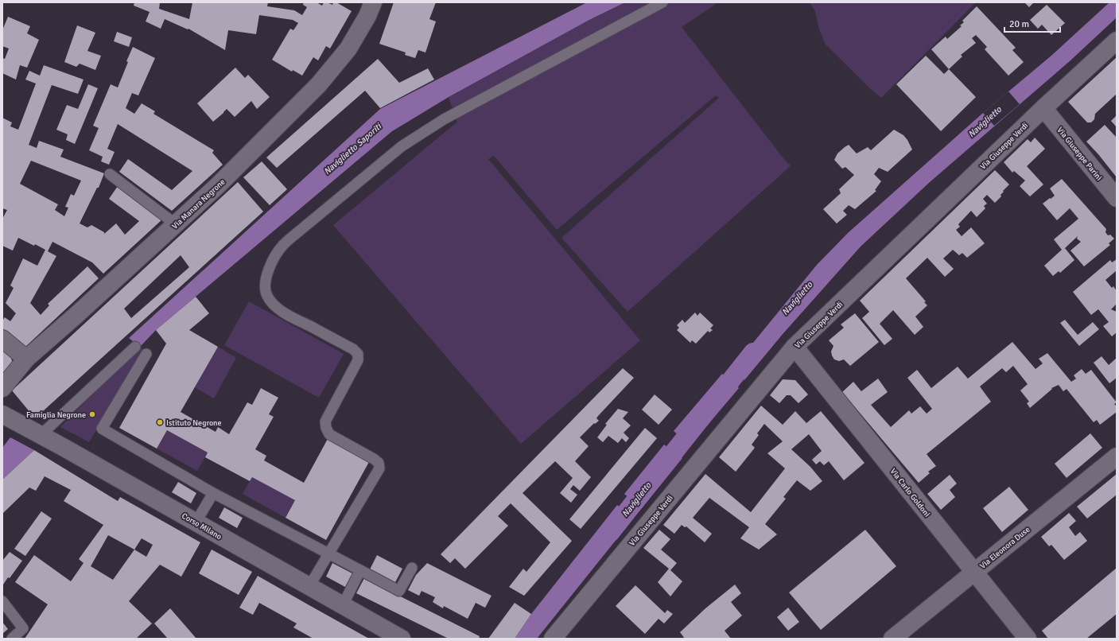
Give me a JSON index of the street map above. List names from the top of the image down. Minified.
{"streets":{"street":["Via Giuseppe Verdi","Via Giuseppe Parini","Via Manara Negrone","Via Carlo Goldoni","Corso Milano","Via Eleonora Duse"]},"crossings":[["Via Giuseppe Verdi","Via Giuseppe Parini"],["Via Giuseppe Verdi","Via Carlo Goldoni"],["Via Carlo Goldoni","Via Eleonora Duse"]],"water":["Naviglietto","Naviglietto Saporiti"],"places":["Famiglia Negrone","Istituto Negrone"],"scale_bar":"20 m"}
